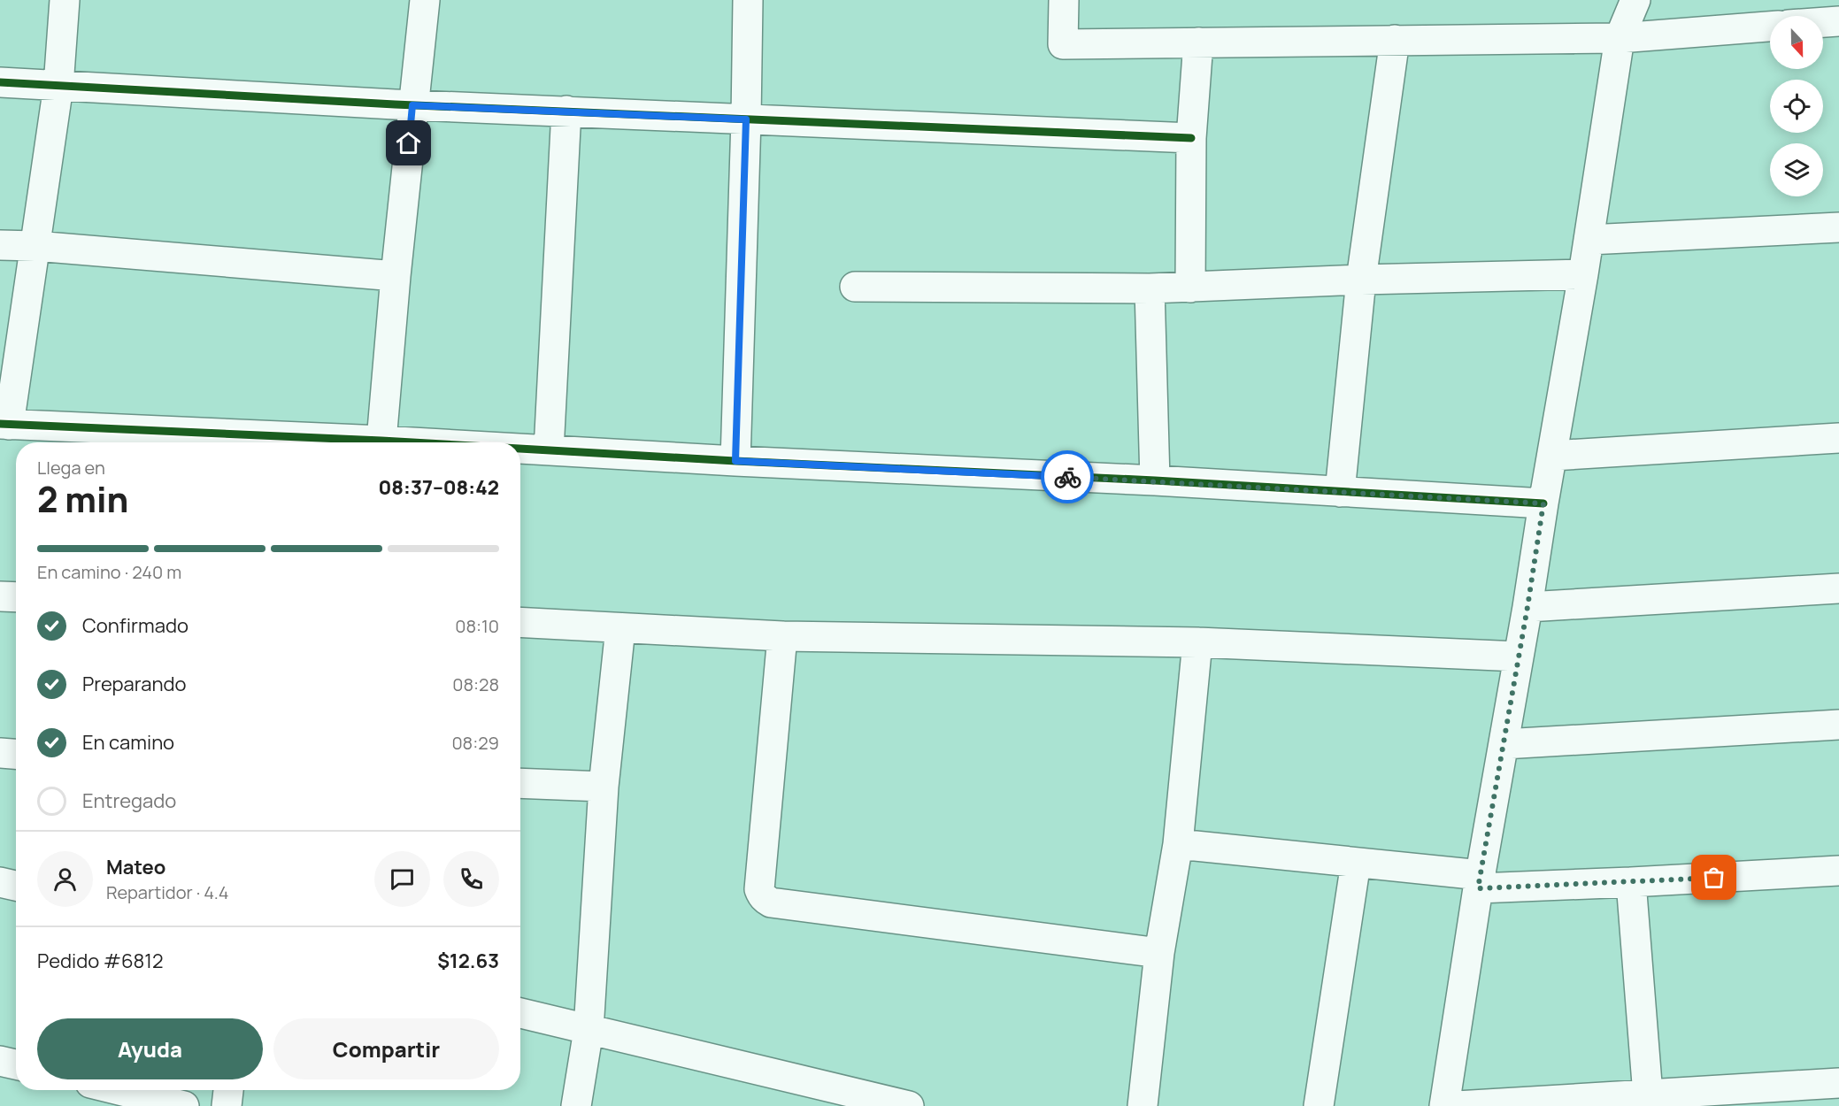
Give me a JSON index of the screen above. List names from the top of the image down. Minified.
{"north":"bottom","page":{"heading":["2 min","Llega en","08:37–08:42"],"panel":["Mateo","Repartidor · 4.4","Pedido #6812","$12.63"],"bar":"En camino · 240 m","list":[["Confirmado","08:10"],["Preparando","08:28"],["En camino","08:29"],"Entregado"],"buttons":["Ayuda","Compartir"]}}
